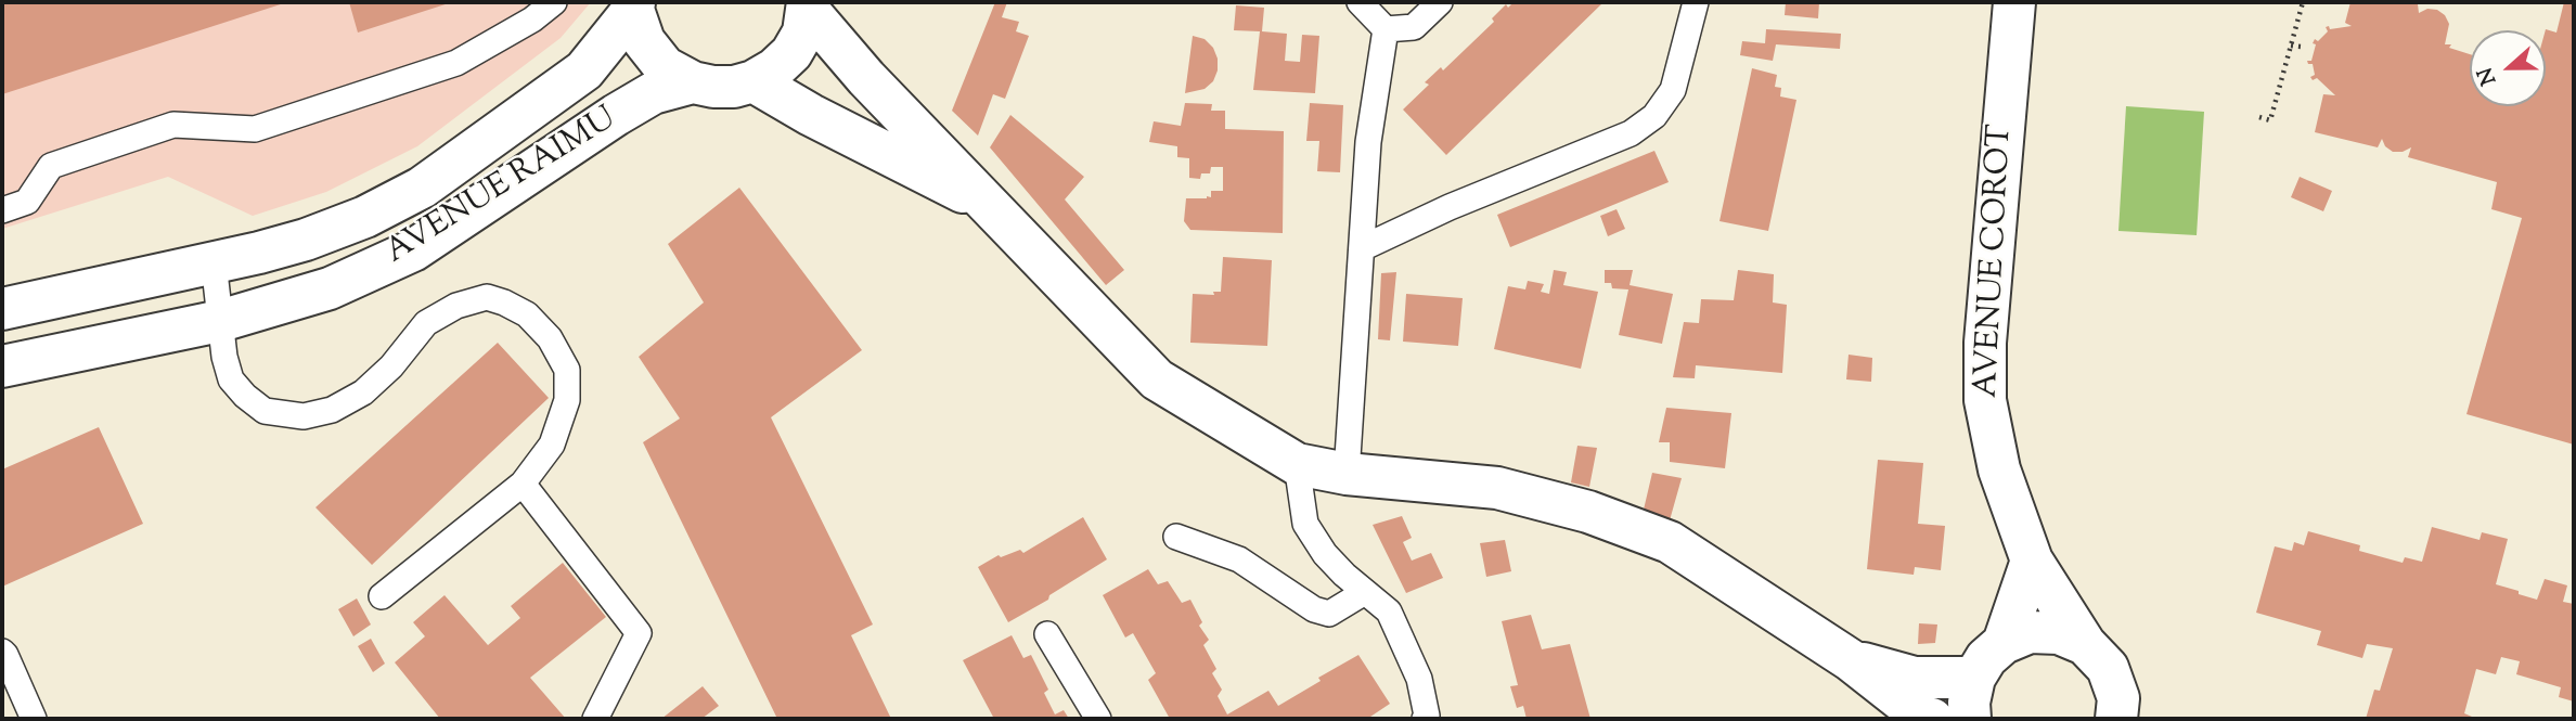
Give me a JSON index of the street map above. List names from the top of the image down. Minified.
{"streets":{"street":["AVENUE RAIMU","AVENUE COROT"]},"north":"left"}
